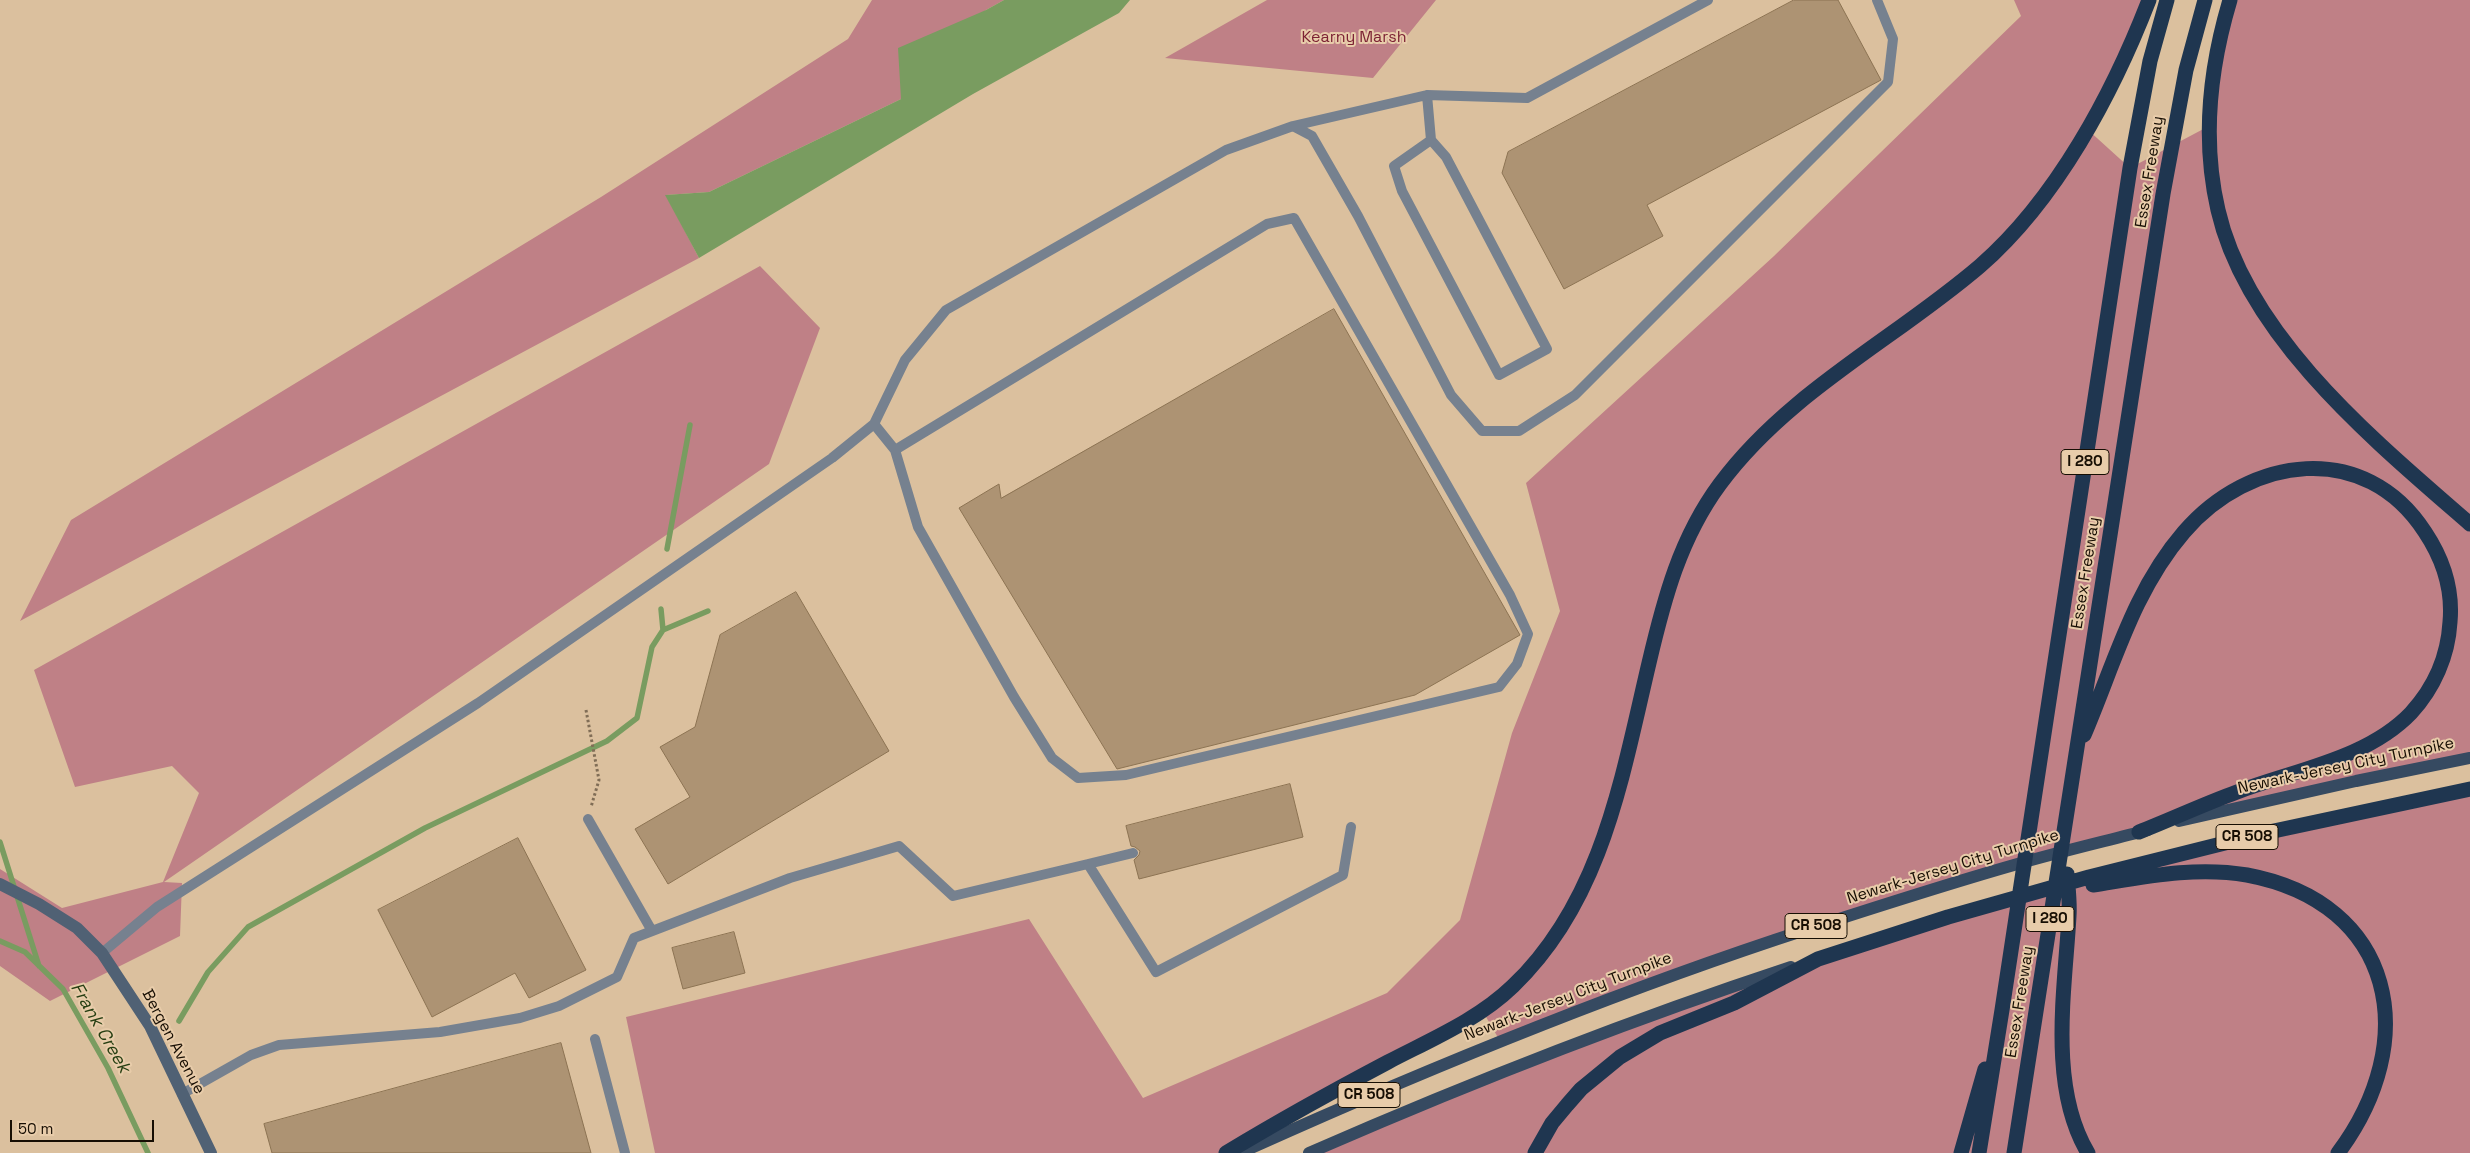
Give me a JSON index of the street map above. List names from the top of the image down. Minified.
{"streets":{"highway":["Essex Freeway","I 280","CR 508"],"main road":["Newark-Jersey City Turnpike"],"street":["Bergen Avenue"]},"water":["Frank Creek"],"parks":["Kearny Marsh"],"scale_bar":"50 m"}
